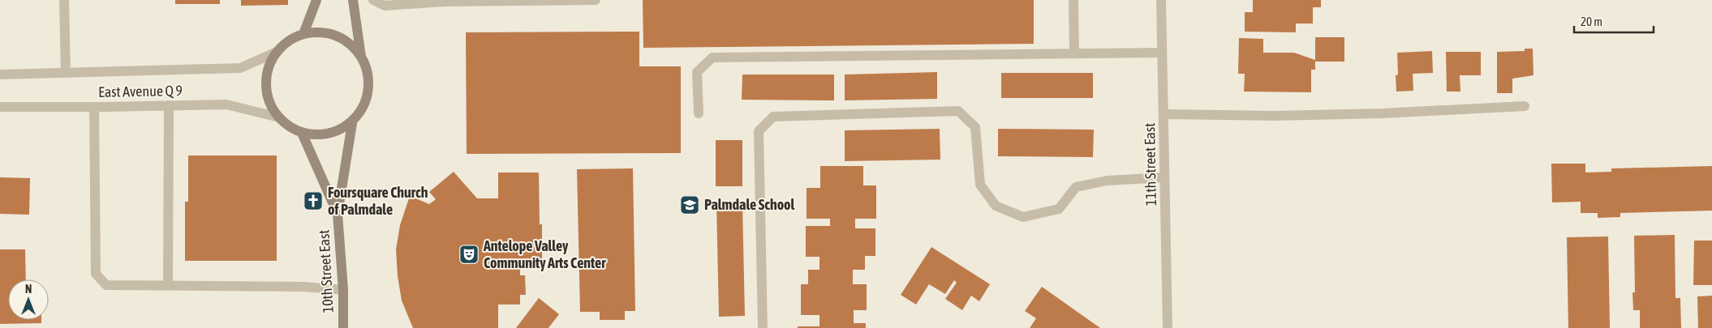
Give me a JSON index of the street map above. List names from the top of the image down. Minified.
{"streets":{"main road":["10th Street East"],"street":["East Avenue Q 9","11th Street East"]},"crossings":[["East Avenue Q 9","10th Street East"]],"places":{"church":["Foursquare Church of Palmdale"],"school or university":["Palmdale School"],"theatre":["Antelope Valley Community Arts Center"]},"scale_bar":"20 m","north":"top"}
